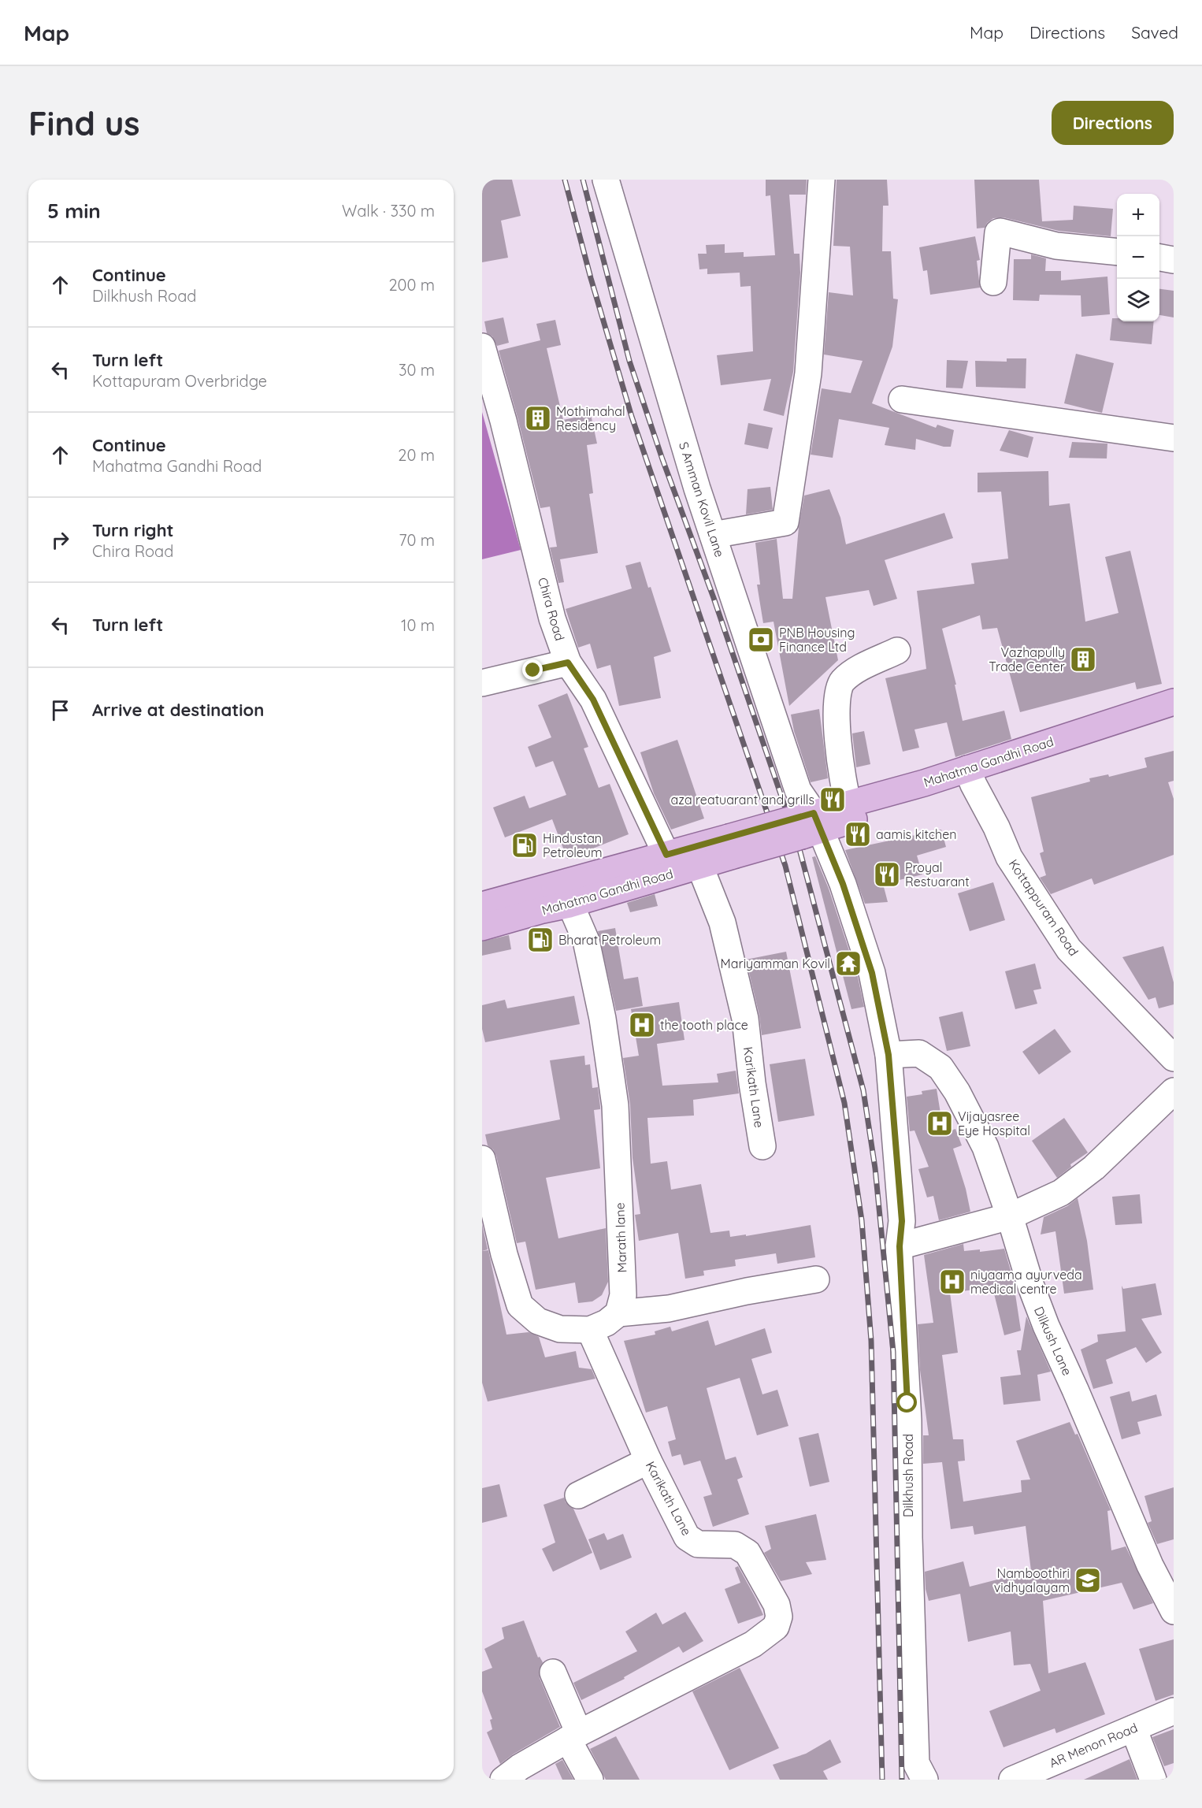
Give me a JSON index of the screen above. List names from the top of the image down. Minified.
{"streets":{"main road":["Mahatma Gandhi Road"],"street":["S Amman Kovil Lane","Chira Road","Kottappuram Road","Karikath Lane","Marath lane","Dilkush Lane","Dilkhush Road","AR Menon Road"]},"crossings":[["S Amman Kovil Lane","Mahatma Gandhi Road"],["S Amman Kovil Lane","Dilkhush Road"],["Chira Road","Mahatma Gandhi Road"],["Mahatma Gandhi Road","Kottappuram Road"],["Mahatma Gandhi Road","Karikath Lane"],["Mahatma Gandhi Road","Marath lane"],["Mahatma Gandhi Road","Dilkhush Road"],["Dilkush Lane","Dilkhush Road"]],"places":{"building":["Mothimahal Residency","Vazhapully Trade Center"],"bank":["PNB Housing Finance Ltd"],"restaurant":["aza reatuarant and grills","aamis kitchen","Proyal Restuarant"],"fuel station":["Hindustan Petroleum","Bharat Petroleum"],"temple":["Mariyamman Kovil"],"hospital":["the tooth place","Vijayasree Eye Hospital","niyaama ayurveda medical centre"],"school or university":["Namboothiri vidhyalayam"]},"page":{"header":"Map","nav":["Map","Directions","Saved"],"buttons":"Directions","title":"Find us","heading":["5 min","Walk · 330 m"],"map_buttons":["+","−"],"list":[["Continue","Dilkhush Road","200 m"],["Turn left","Kottapuram Overbridge","30 m"],["Continue","Mahatma Gandhi Road","20 m"],["Turn right","Chira Road","70 m"],["Turn left","10 m"],"Arrive at destination"]}}
